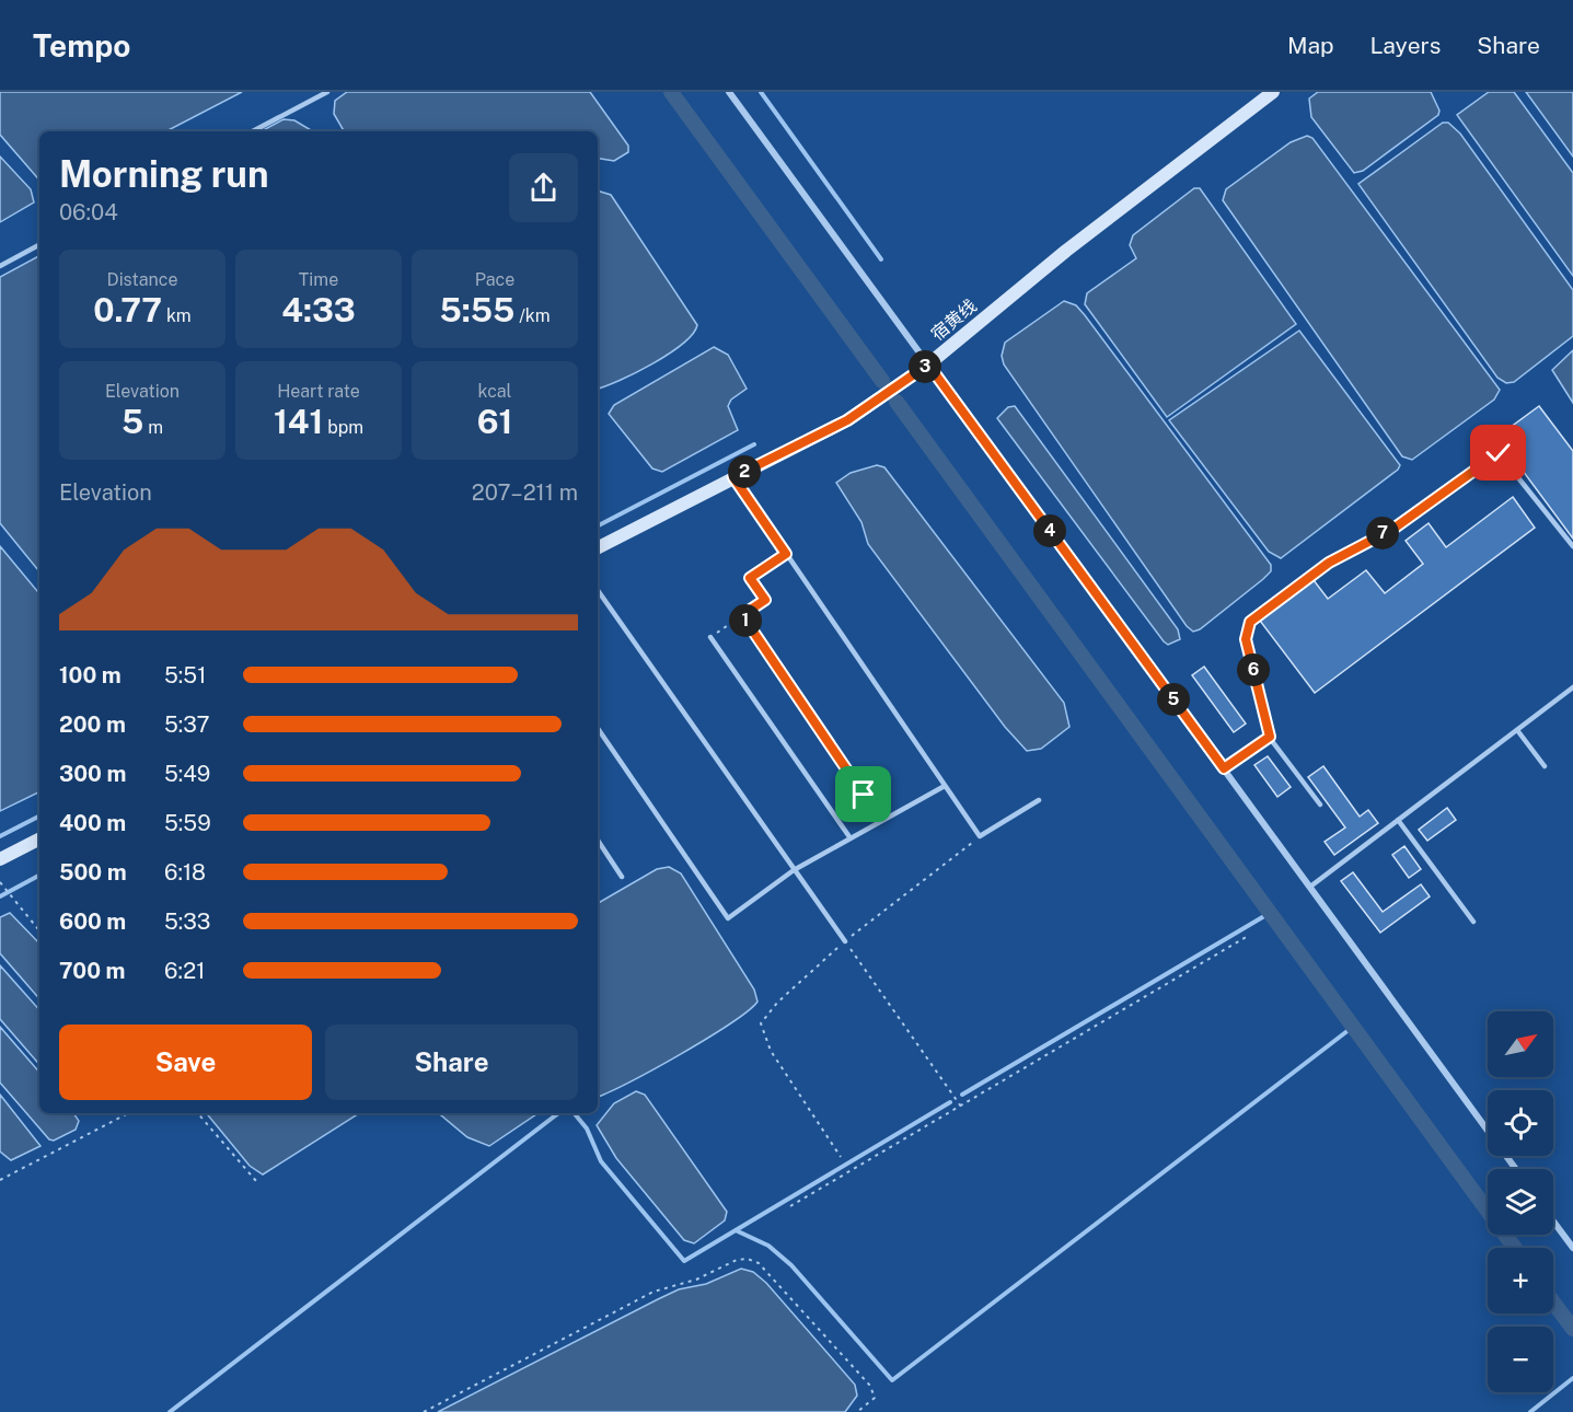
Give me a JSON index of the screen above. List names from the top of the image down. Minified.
{"streets":{"main road":["宿黄线"]},"north":"top right","page":{"header":"Tempo","nav":["Map","Layers","Share"],"heading":["Morning run","06:04"],"stats":[["Distance","0.77 km"],["Time","4:33"],["Pace","5:55 /km"],["Elevation","5 m"],["Heart rate","141 bpm"],["kcal","61"]],"pins":["3","2","4","7","1","6","5"],"chart":["Elevation","207–211 m"],"list":[{"name":"100 m","note":"5:51"},{"name":"200 m","note":"5:37"},{"name":"300 m","note":"5:49"},{"name":"400 m","note":"5:59"},{"name":"500 m","note":"6:18"},{"name":"600 m","note":"5:33"},{"name":"700 m","note":"6:21"}],"map_buttons":["+","−"],"buttons":["Save","Share"]}}
